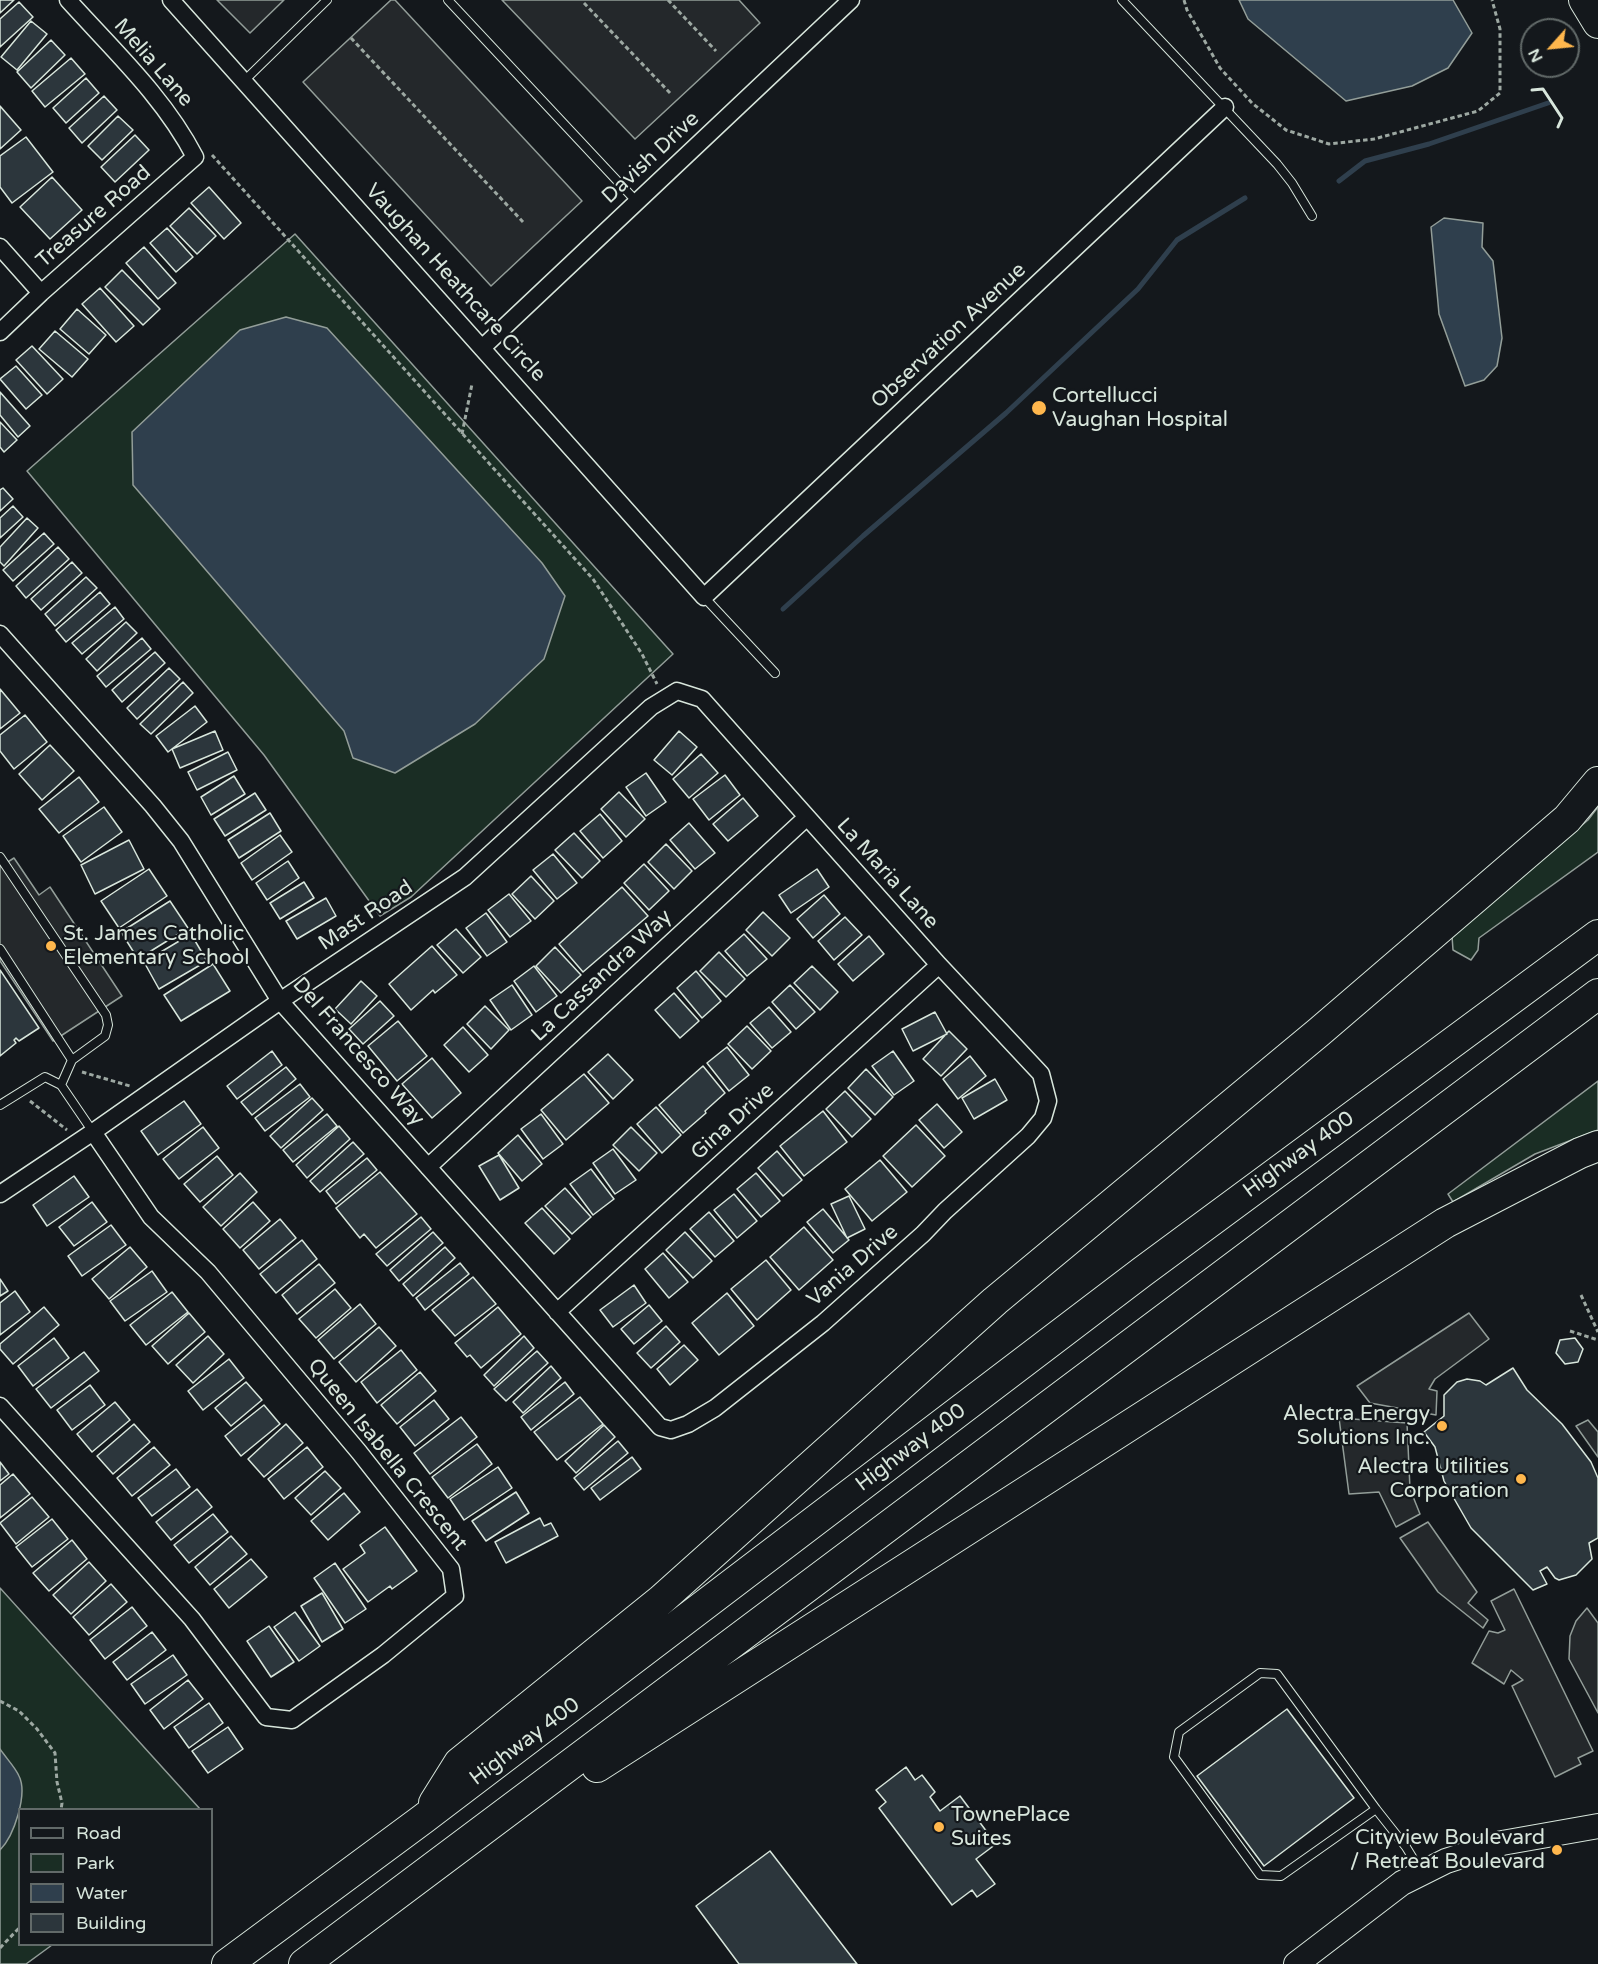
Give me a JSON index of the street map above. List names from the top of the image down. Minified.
{"streets":{"highway":["Highway 400"],"street":["Melia Lane","Davish Drive","Treasure Road","Vaughan Heathcare Circle","Observation Avenue","La Maria Lane","Mast Road","La Cassandra Way","Del Francesco Way","Gina Drive","Vania Drive","Queen Isabella Crescent"]},"crossings":[["Melia Lane","Treasure Road"],["Davish Drive","Vaughan Heathcare Circle"],["Vaughan Heathcare Circle","Observation Avenue"],["La Maria Lane","Mast Road"],["La Maria Lane","La Cassandra Way"],["La Maria Lane","Gina Drive"],["La Maria Lane","Vania Drive"],["Mast Road","Del Francesco Way"],["Mast Road","Queen Isabella Crescent"],["La Cassandra Way","Del Francesco Way"],["Del Francesco Way","Gina Drive"],["Del Francesco Way","Vania Drive"]],"places":["Cortellucci Vaughan Hospital","St. James Catholic Elementary School","Alectra Energy Solutions Inc.","Alectra Utilities Corporation","TownePlace Suites","Cityview Boulevard / Retreat Boulevard"],"legend":["Road","Park","Water","Building"],"north":"bottom left"}
